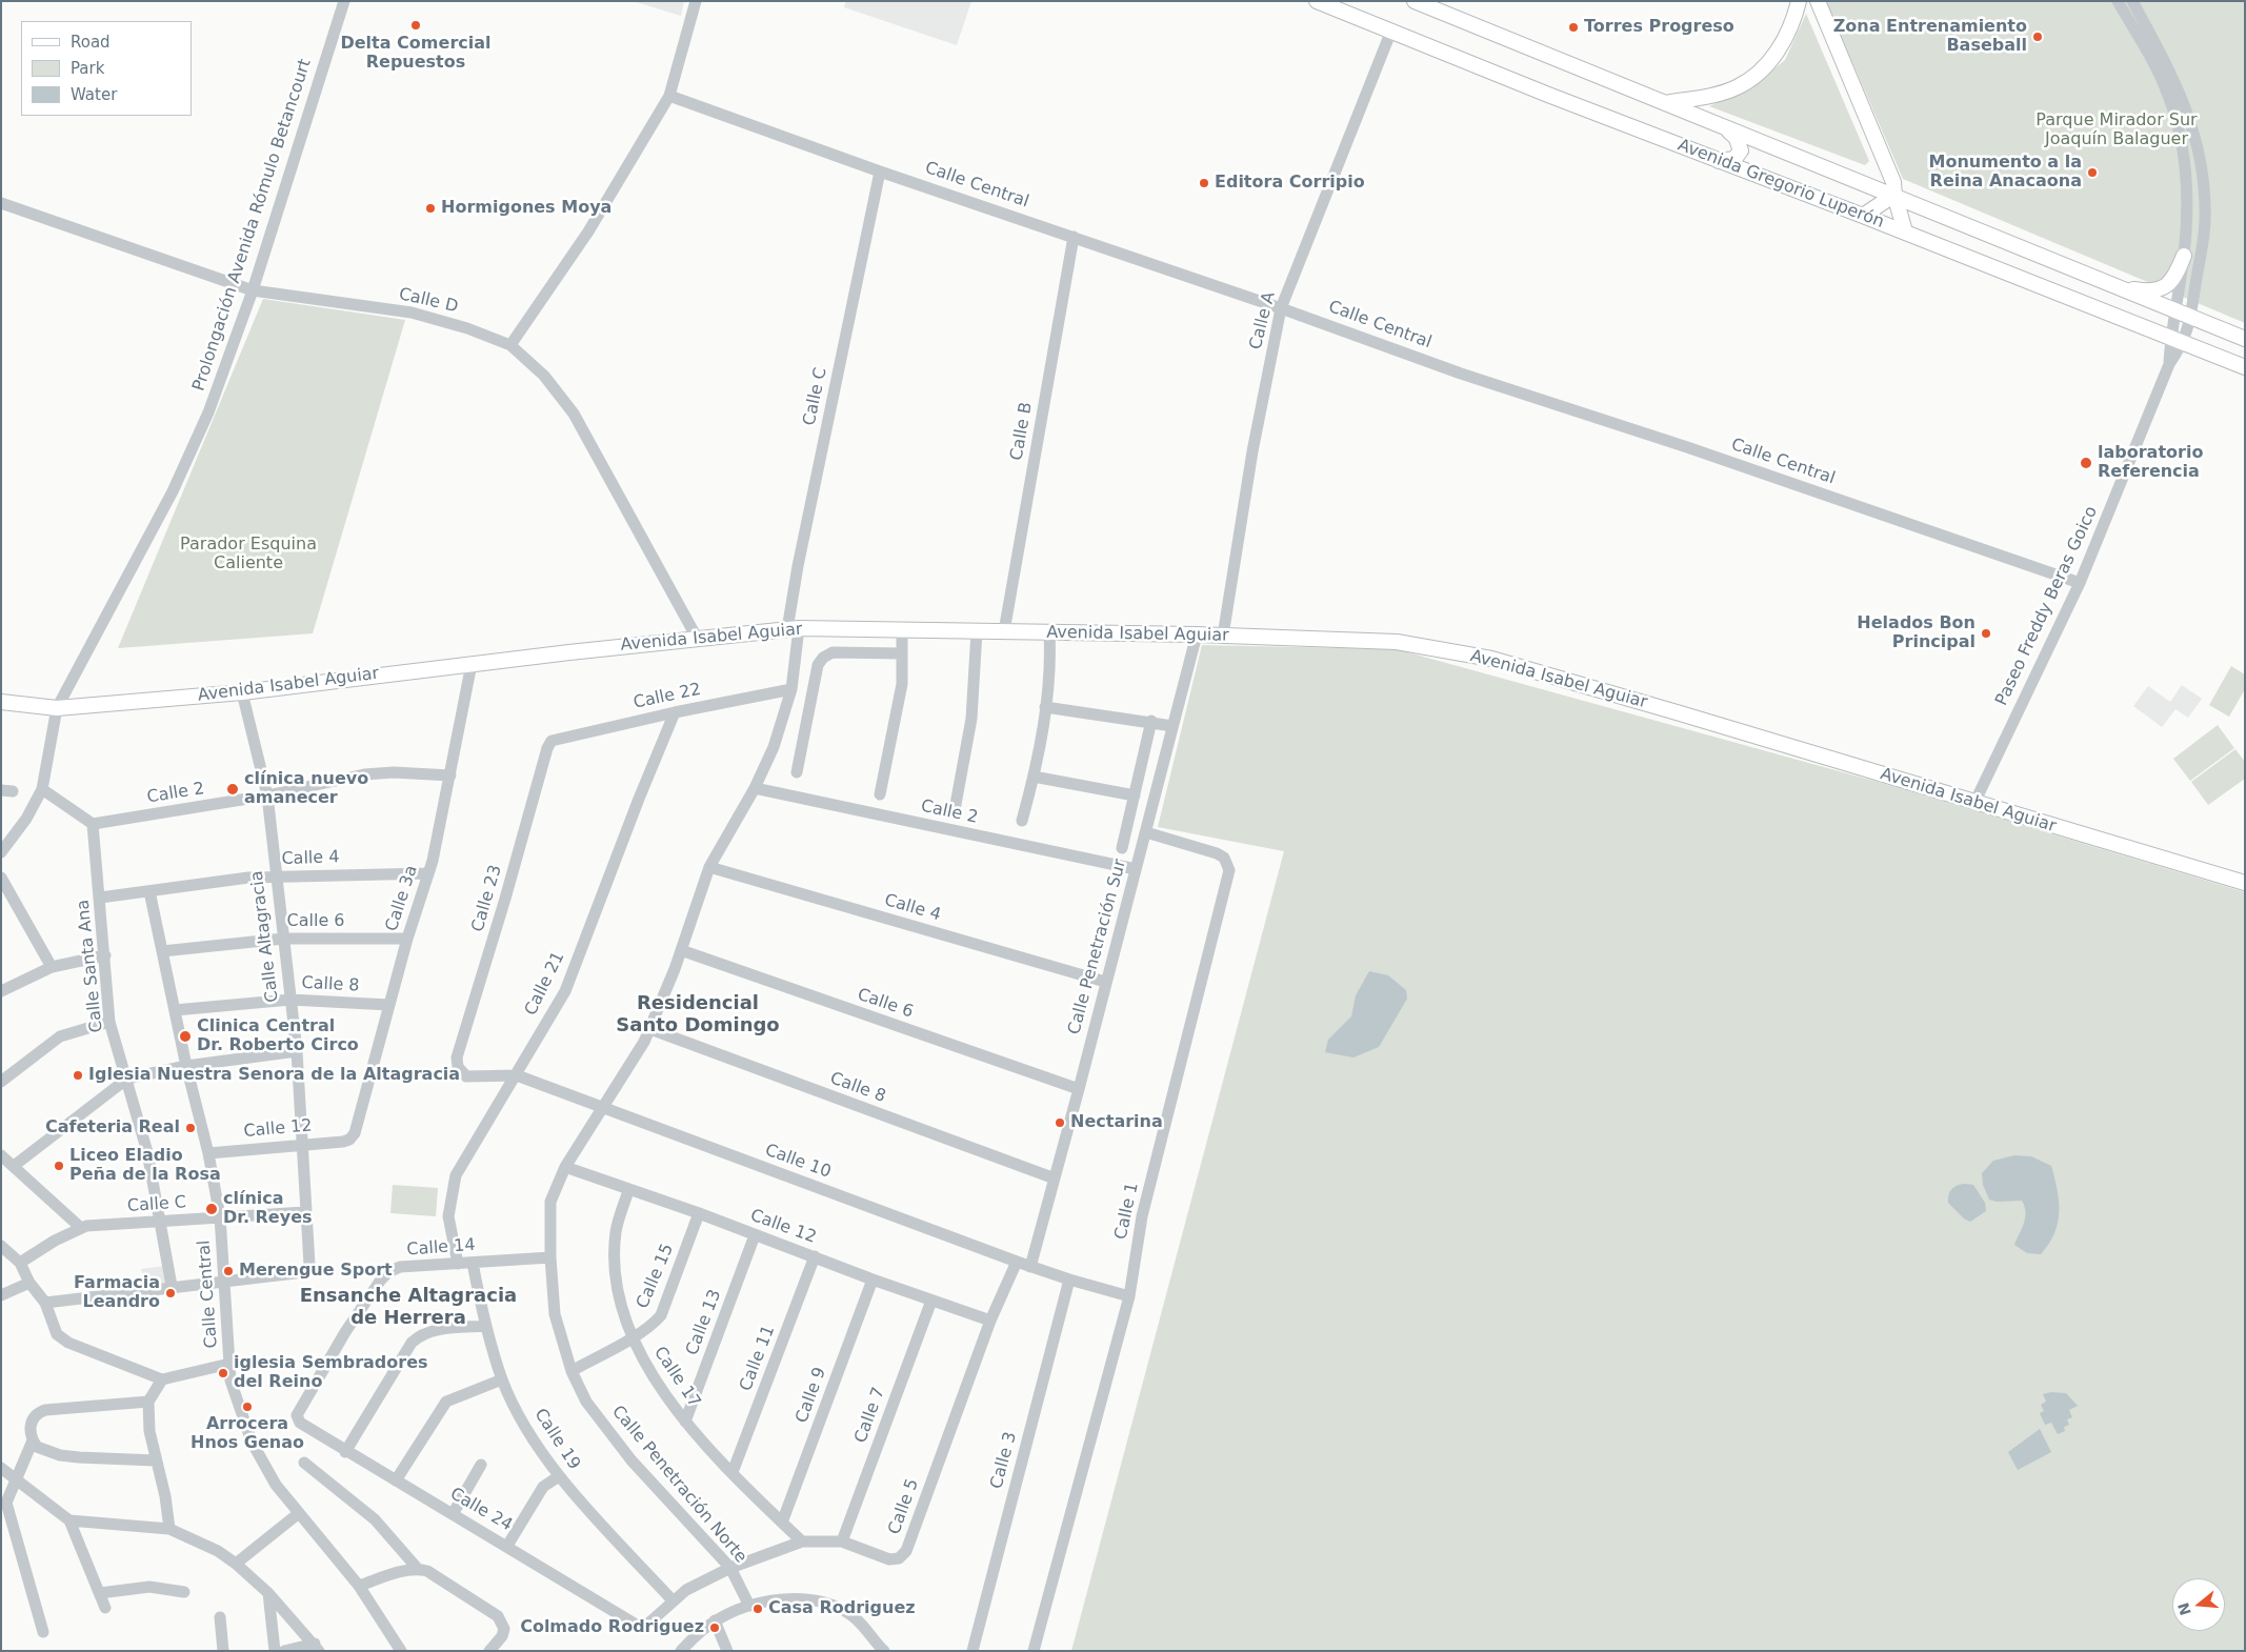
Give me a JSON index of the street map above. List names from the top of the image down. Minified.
{"streets":{"main road":["Avenida Gregorio Luperón","Avenida Isabel Aguiar"],"street":["Calle Central","Prolongación Avenida Rómulo Betancourt","Calle D","Calle A","Calle C","Calle B","Paseo Freddy Beras Goico","Calle 22","Calle 2","Calle 4","Calle 3a","Calle 23","Calle 6","Calle Altagracia","Calle Penetración Sur","Calle Santa Ana","Calle 21","Calle 8","Calle 12","Calle 10","Calle 1","Calle 14","Calle 15","Calle 13","Calle 11","Calle 17","Calle 9","Calle 7","Calle 19","Calle 3","Calle Penetración Norte","Calle 5","Calle 24"]},"crossings":[["Avenida Gregorio Luperón","Calle A"],["Avenida Gregorio Luperón","Paseo Freddy Beras Goico"],["Calle Central","Calle A"],["Calle Central","Calle C"],["Calle Central","Calle B"],["Calle Central","Paseo Freddy Beras Goico"],["Calle Central","Calle 4"],["Calle Central","Calle 6"],["Calle Central","Calle Altagracia"],["Calle Central","Calle 8"],["Calle Central","Calle 12"],["Prolongación Avenida Rómulo Betancourt","Calle D"],["Prolongación Avenida Rómulo Betancourt","Avenida Isabel Aguiar"],["Calle D","Avenida Isabel Aguiar"],["Calle A","Avenida Isabel Aguiar"],["Calle C","Avenida Isabel Aguiar"],["Calle C","Calle Altagracia"],["Calle C","Calle Santa Ana"],["Calle C","Calle Penetración Norte"],["Calle B","Avenida Isabel Aguiar"],["Paseo Freddy Beras Goico","Avenida Isabel Aguiar"],["Avenida Isabel Aguiar","Calle 3a"],["Avenida Isabel Aguiar","Calle Altagracia"],["Avenida Isabel Aguiar","Calle Penetración Sur"],["Avenida Isabel Aguiar","Calle Penetración Norte"],["Calle 22","Calle 23"],["Calle 22","Calle 21"],["Calle 22","Calle Penetración Norte"],["Calle 2","Calle 3a"],["Calle 2","Calle Altagracia"],["Calle 2","Calle Penetración Sur"],["Calle 2","Calle Santa Ana"],["Calle 2","Calle Penetración Norte"],["Calle 4","Calle 3a"],["Calle 4","Calle Altagracia"],["Calle 4","Calle Penetración Sur"],["Calle 4","Calle Santa Ana"],["Calle 4","Calle Penetración Norte"],["Calle 3a","Calle 6"],["Calle 3a","Calle 8"],["Calle 3a","Calle 12"],["Calle 23","Calle 10"],["Calle 6","Calle Altagracia"],["Calle 6","Calle Penetración Sur"],["Calle 6","Calle Penetración Norte"],["Calle Altagracia","Calle 8"],["Calle Altagracia","Calle 12"],["Calle Penetración Sur","Calle 8"],["Calle Penetración Sur","Calle 10"],["Calle Penetración Sur","Calle 1"],["Calle 21","Calle 10"],["Calle 21","Calle 14"],["Calle 8","Calle Penetración Norte"],["Calle 12","Calle 15"],["Calle 12","Calle 13"],["Calle 12","Calle 11"],["Calle 12","Calle 17"],["Calle 12","Calle 9"],["Calle 12","Calle 7"],["Calle 12","Calle Penetración Norte"],["Calle 12","Calle 5"],["Calle 10","Calle 1"],["Calle 10","Calle 3"],["Calle 10","Calle Penetración Norte"],["Calle 10","Calle 5"],["Calle 14","Calle 19"],["Calle 14","Calle Penetración Norte"],["Calle 14","Calle 24"],["Calle 15","Calle 17"],["Calle 15","Calle Penetración Norte"],["Calle 13","Calle 17"],["Calle 11","Calle 17"],["Calle 17","Calle 9"],["Calle 17","Calle 5"],["Calle 7","Calle 5"],["Calle 19","Calle 5"],["Calle Penetración Norte","Calle 5"],["Calle 5","Calle 24"]],"districts":["Residencial Santo Domingo","Ensanche Altagracia de Herrera"],"parks":["Parque Mirador Sur Joaquín Balaguer","Parador Esquina Caliente"],"places":["Delta Comercial Repuestos","Torres Progreso","Zona Entrenamiento Baseball","Monumento a la Reina Anacaona","Editora Corripio","Hormigones Moya","laboratorio Referencia","Helados Bon Principal","clínica nuevo amanecer","Clinica Central Dr. Roberto Circo","Iglesia Nuestra Senora de la Altagracia","Nectarina","Cafeteria Real","Liceo Eladio Peña de la Rosa","clínica Dr. Reyes","Merengue Sport","Farmacia Leandro","iglesia Sembradores del Reino","Arrocera Hnos Genao","Casa Rodriguez","Colmado Rodriguez"],"legend":["Road","Park","Water"],"north":"left"}
